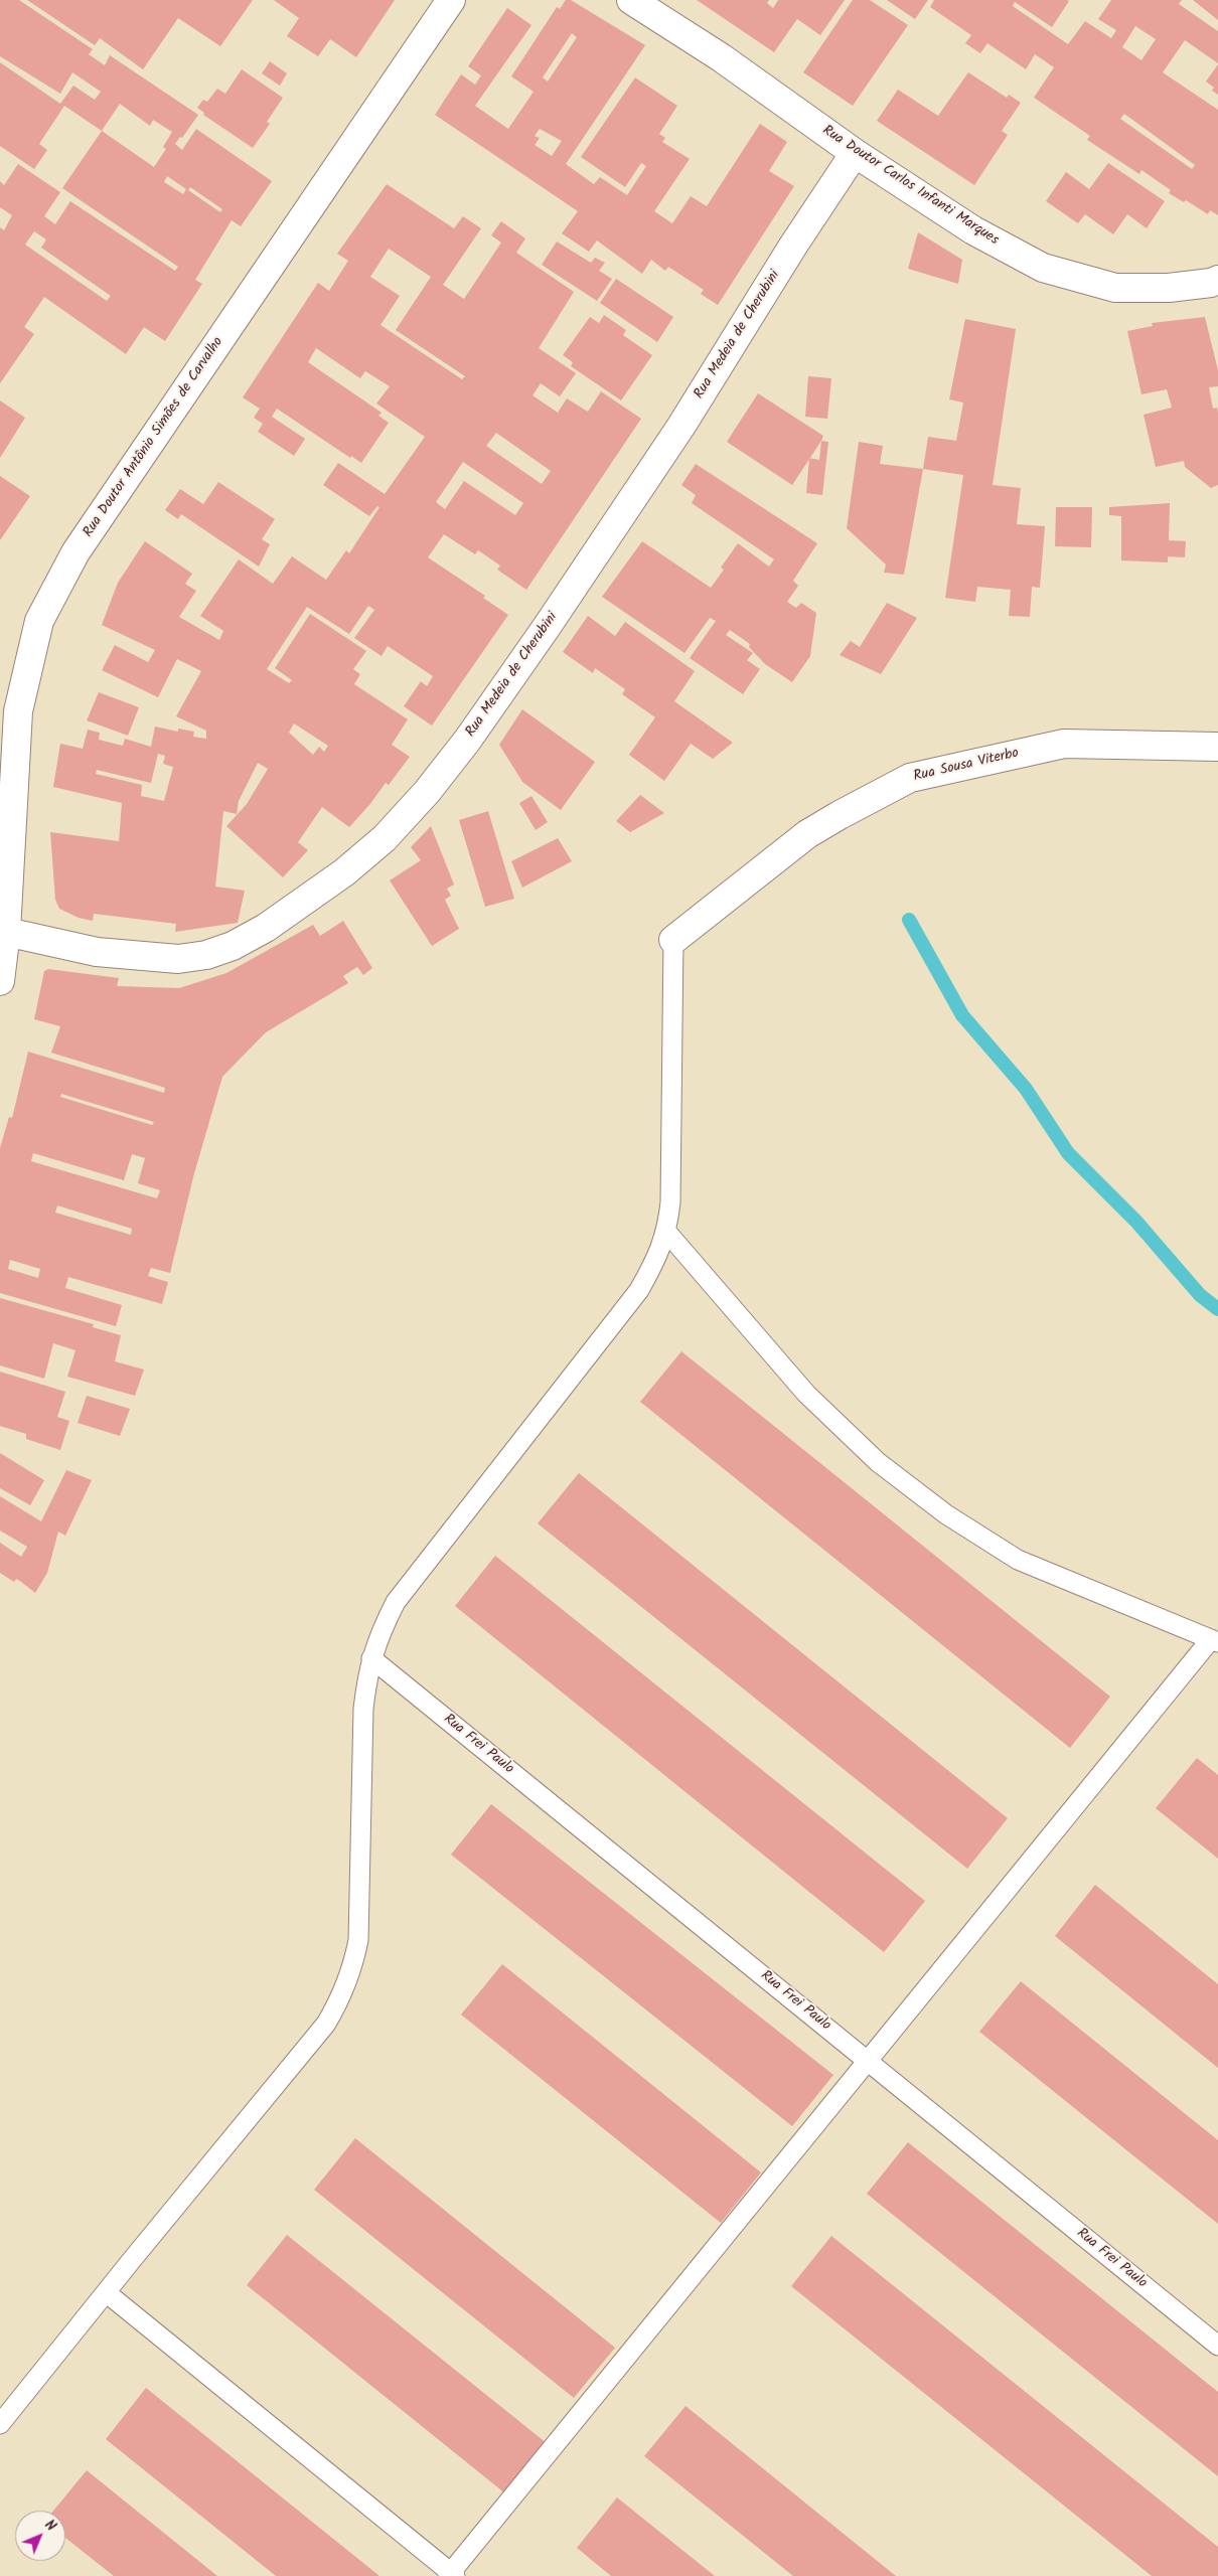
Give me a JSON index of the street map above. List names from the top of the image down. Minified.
{"streets":{"street":["Rua Doutor Carlos Infanti Marques","Rua Medeia de Cherubini","Rua Doutor Antônio Simões de Carvalho","Rua Sousa Viterbo"],"lane":["Rua Frei Paulo"]},"crossings":[["Rua Doutor Carlos Infanti Marques","Rua Medeia de Cherubini"],["Rua Medeia de Cherubini","Rua Doutor Antônio Simões de Carvalho"]],"north":"top right"}
